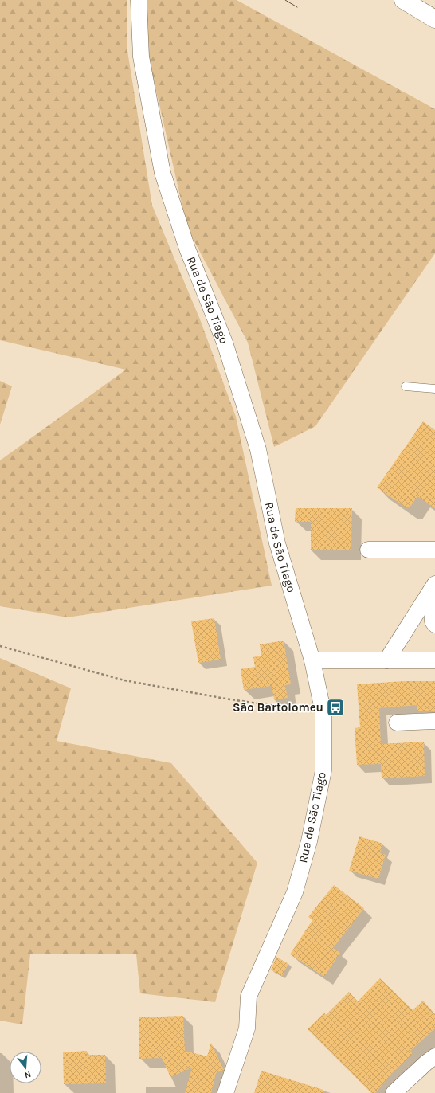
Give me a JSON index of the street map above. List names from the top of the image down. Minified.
{"streets":{"street":["Rua de São Tiago"]},"places":{"bus stop":["São Bartolomeu"]},"north":"bottom"}
